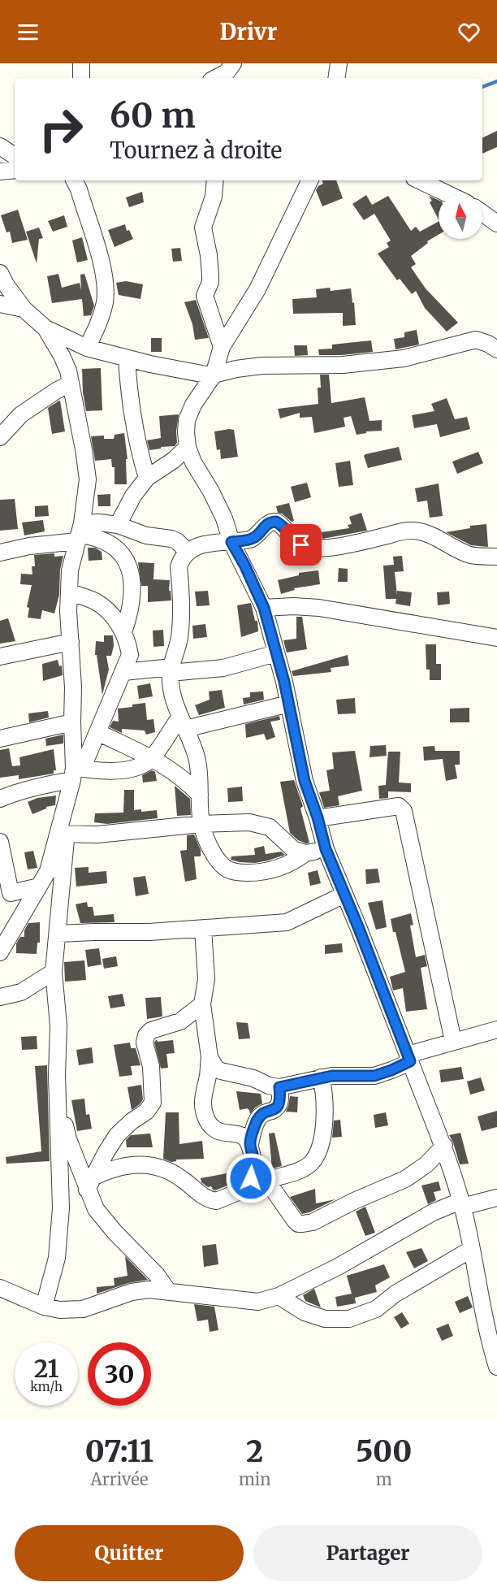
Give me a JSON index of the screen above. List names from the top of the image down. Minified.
{"north":"top","page":{"header":"Drivr","turn":["60 m","Tournez à droite"],"speed":"21 km/h","limit":"30","eta":["07:11","Arrivée","2","min","500","m"],"buttons":["Quitter","Partager"]}}
